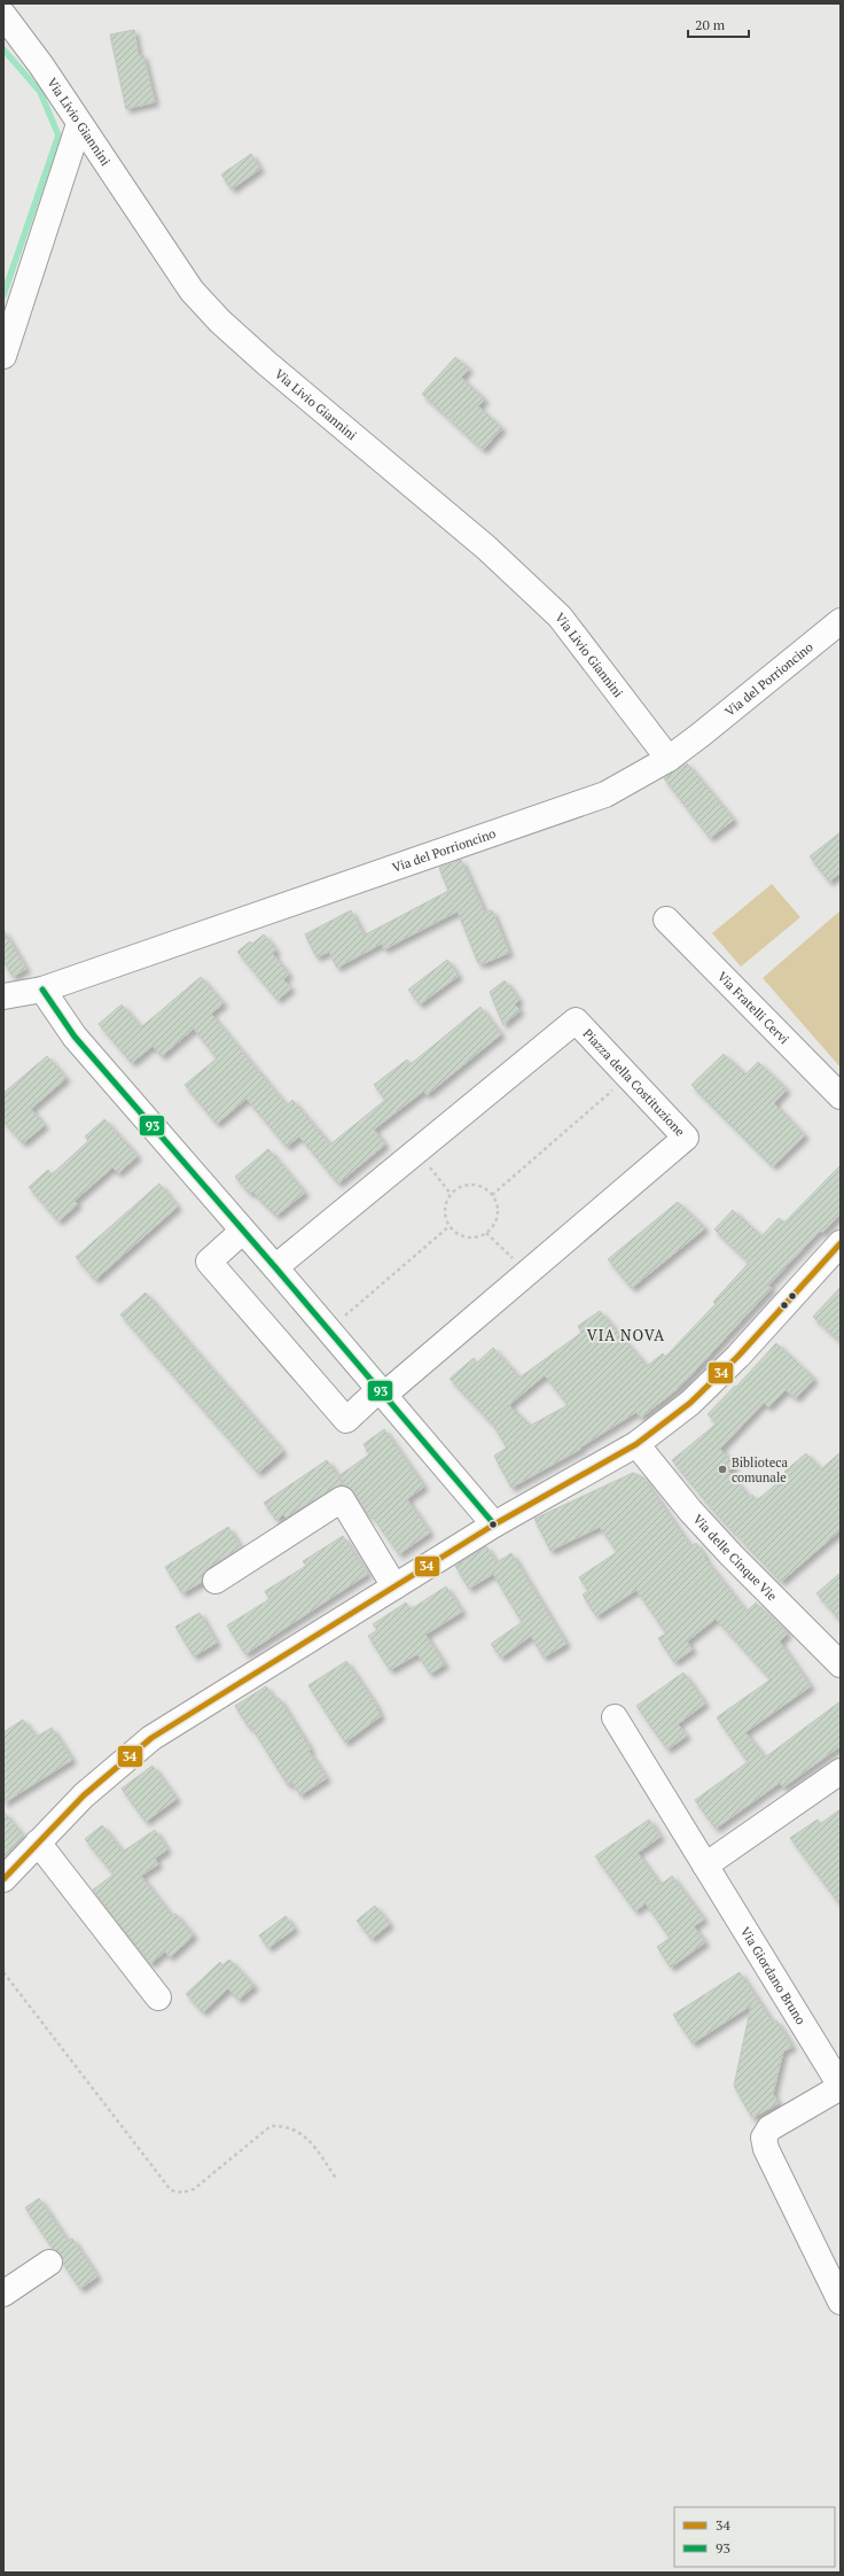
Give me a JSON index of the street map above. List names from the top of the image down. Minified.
{"streets":{"street":["Via Livio Giannini","Via del Porrioncino","Via Fratelli Cervi","Piazza della Costituzione","Via delle Cinque Vie","Via Giordano Bruno"]},"crossings":[["Via Livio Giannini","Via del Porrioncino"]],"districts":["VIA NOVA"],"places":["Biblioteca comunale"],"lines":["transit line 93","transit line 34"],"legend":["34","93"],"scale_bar":"20 m"}
